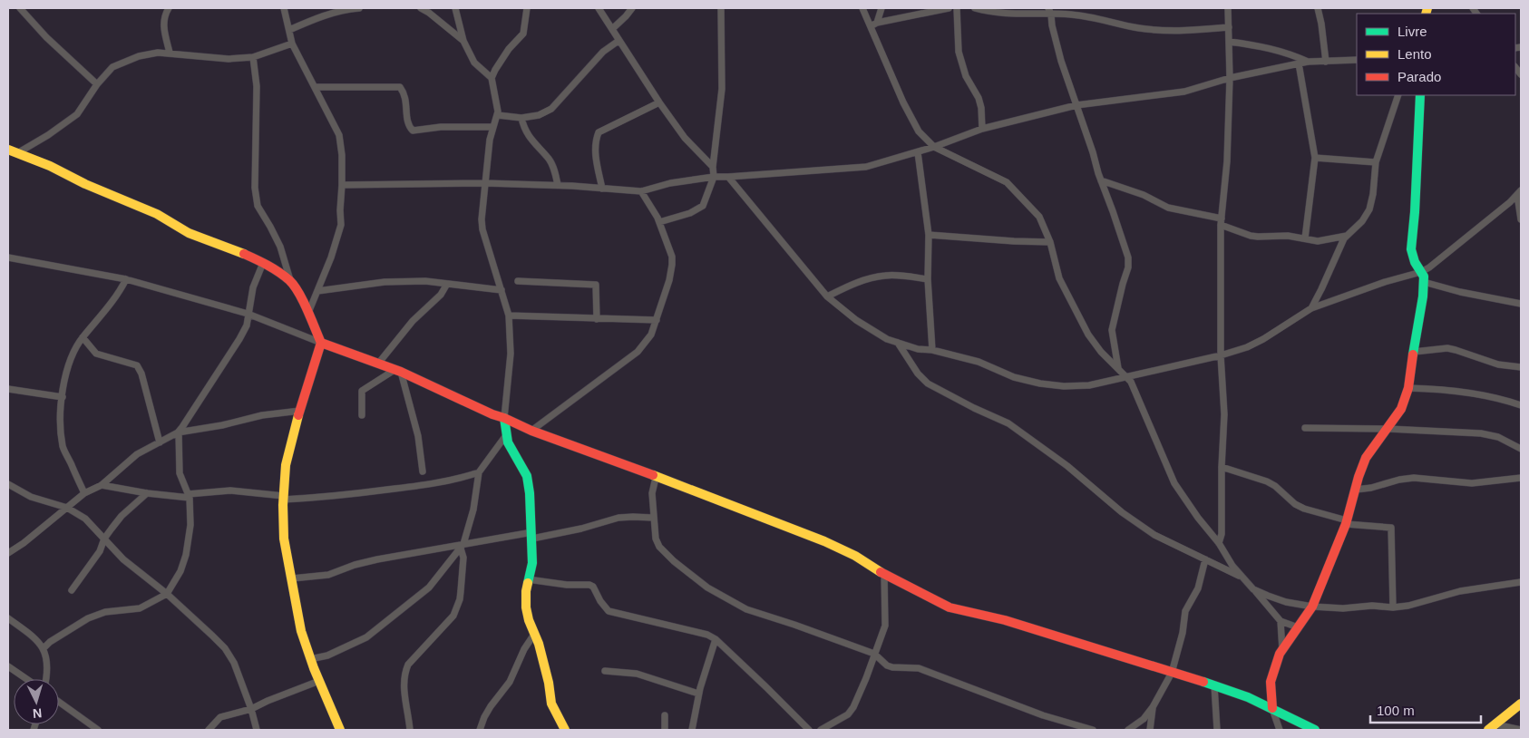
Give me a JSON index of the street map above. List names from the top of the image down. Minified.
{"legend":["Livre","Lento","Parado"],"scale_bar":"100 m","north":"bottom"}
